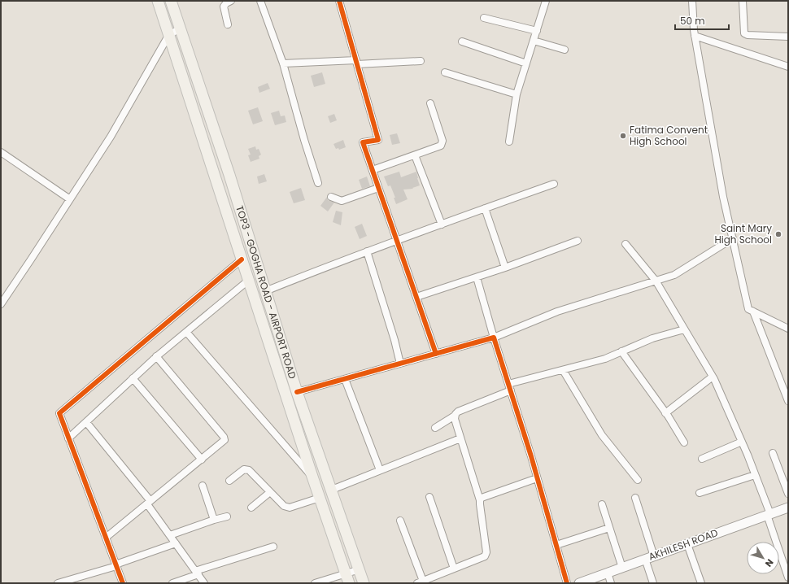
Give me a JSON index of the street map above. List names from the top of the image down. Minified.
{"streets":{"main road":["TOP3 - GOGHA ROAD - AIRPORT ROAD"],"street":["AKHILESH ROAD"]},"places":["Fatima Convent High School","Saint Mary High School"],"scale_bar":"50 m","north":"bottom right"}
